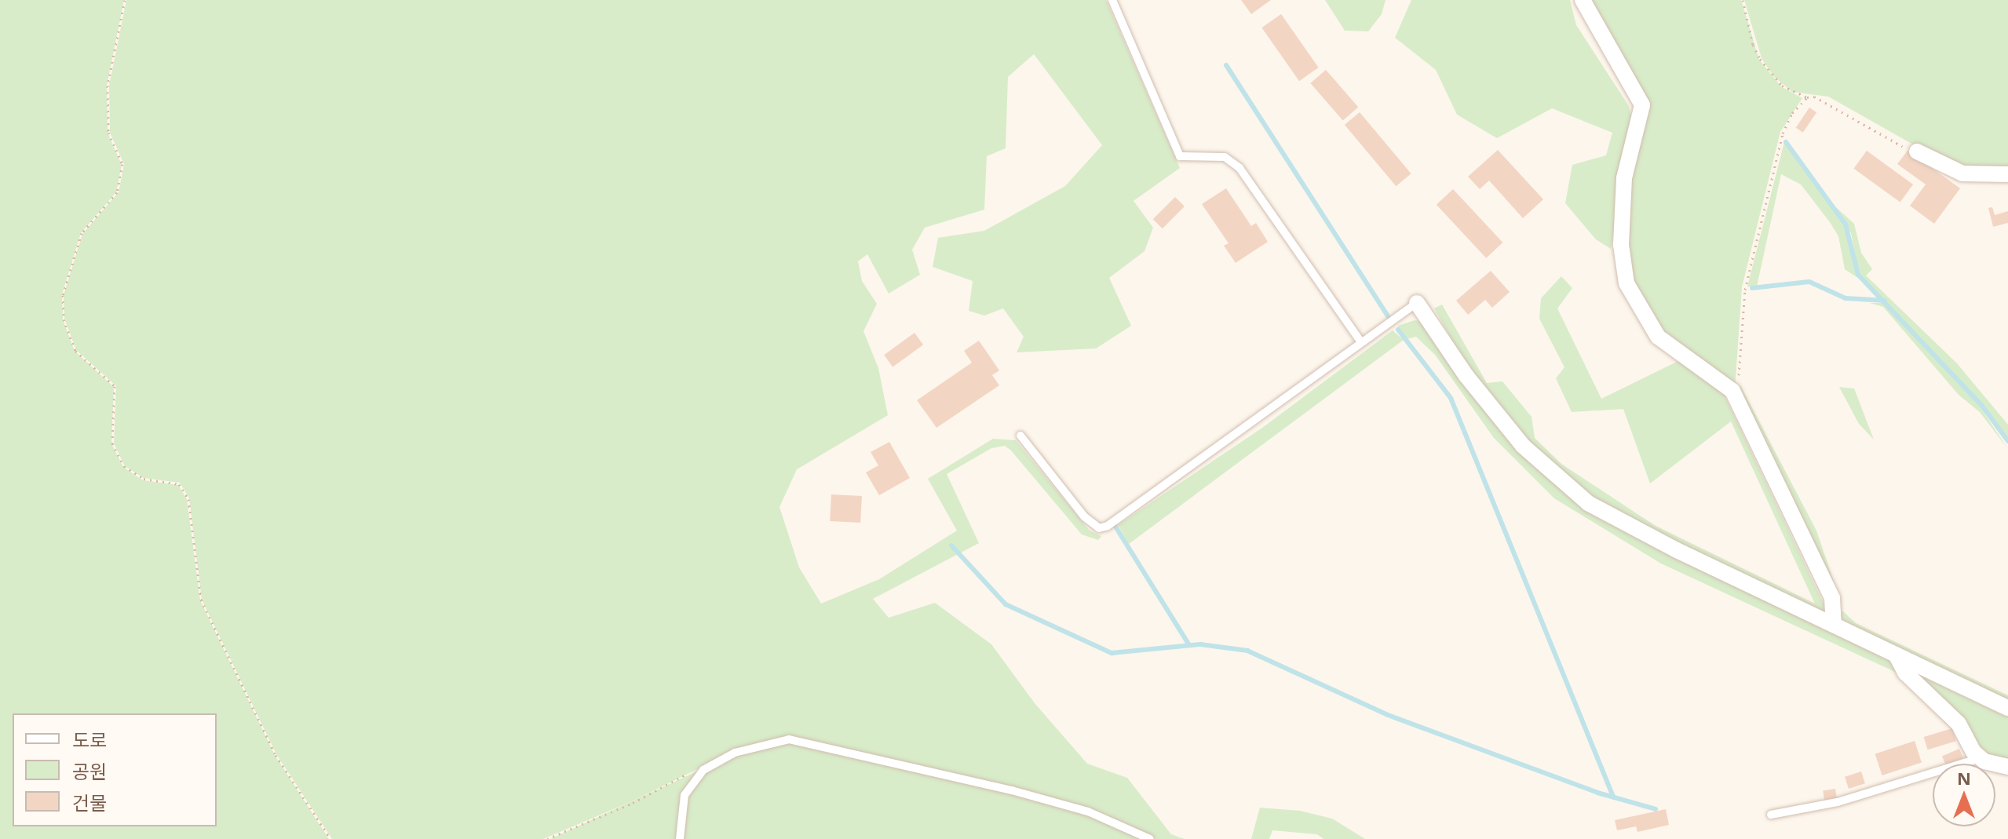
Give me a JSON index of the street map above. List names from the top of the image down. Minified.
{"legend":["도로","공원","건물"],"north":"top"}
